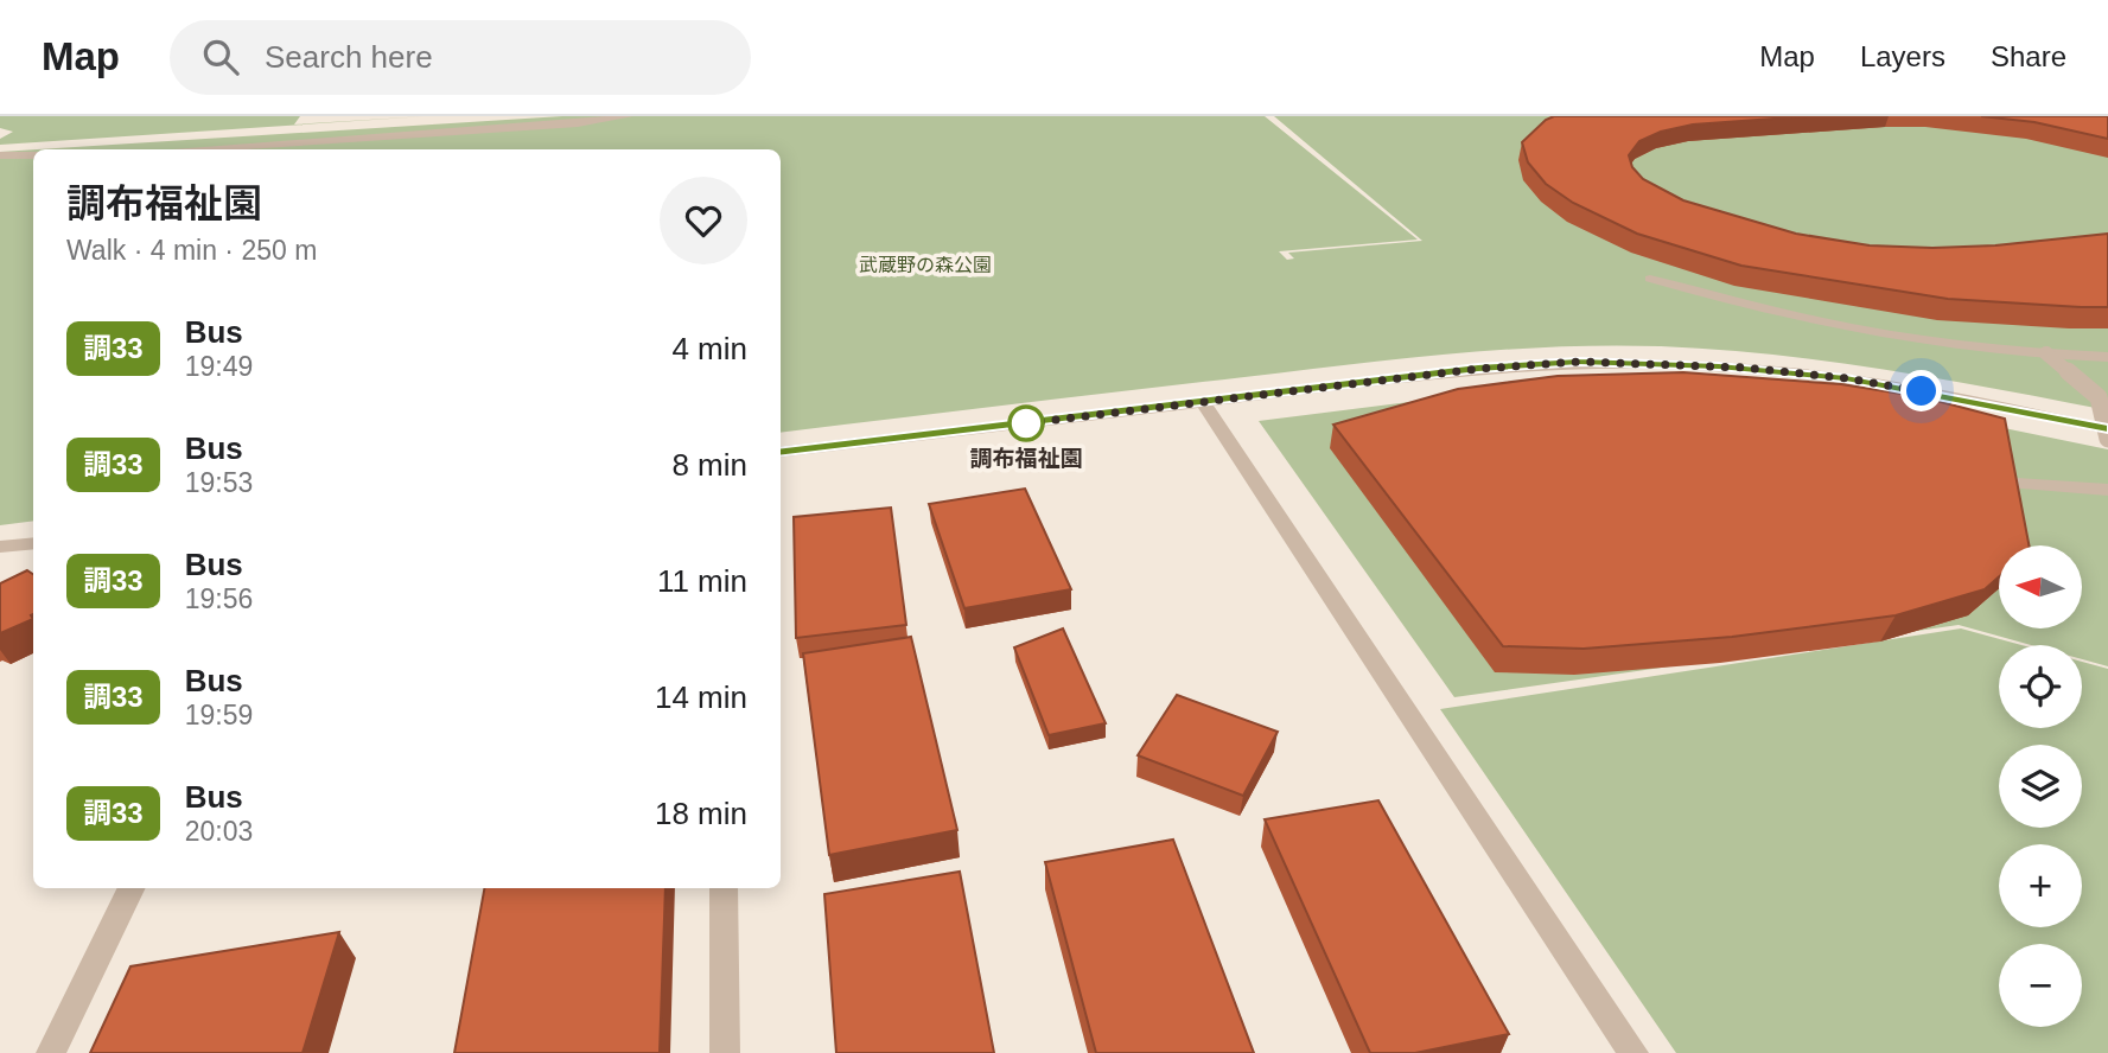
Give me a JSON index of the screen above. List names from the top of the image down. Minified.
{"parks":["武蔵野の森公園"],"places":["調布福祉園"],"lines":["bus line 調33"],"north":"left","page":{"header":"Map","search":"Search here","nav":["Map","Layers","Share"],"heading":["調布福祉園","Walk · 4 min · 250 m"],"list":[{"mark":"調33","name":"Bus","note":"19:49","value":"4 min"},{"mark":"調33","name":"Bus","note":"19:53","value":"8 min"},{"mark":"調33","name":"Bus","note":"19:56","value":"11 min"},{"mark":"調33","name":"Bus","note":"19:59","value":"14 min"},{"mark":"調33","name":"Bus","note":"20:03","value":"18 min"}],"map_buttons":["+","−"]}}
